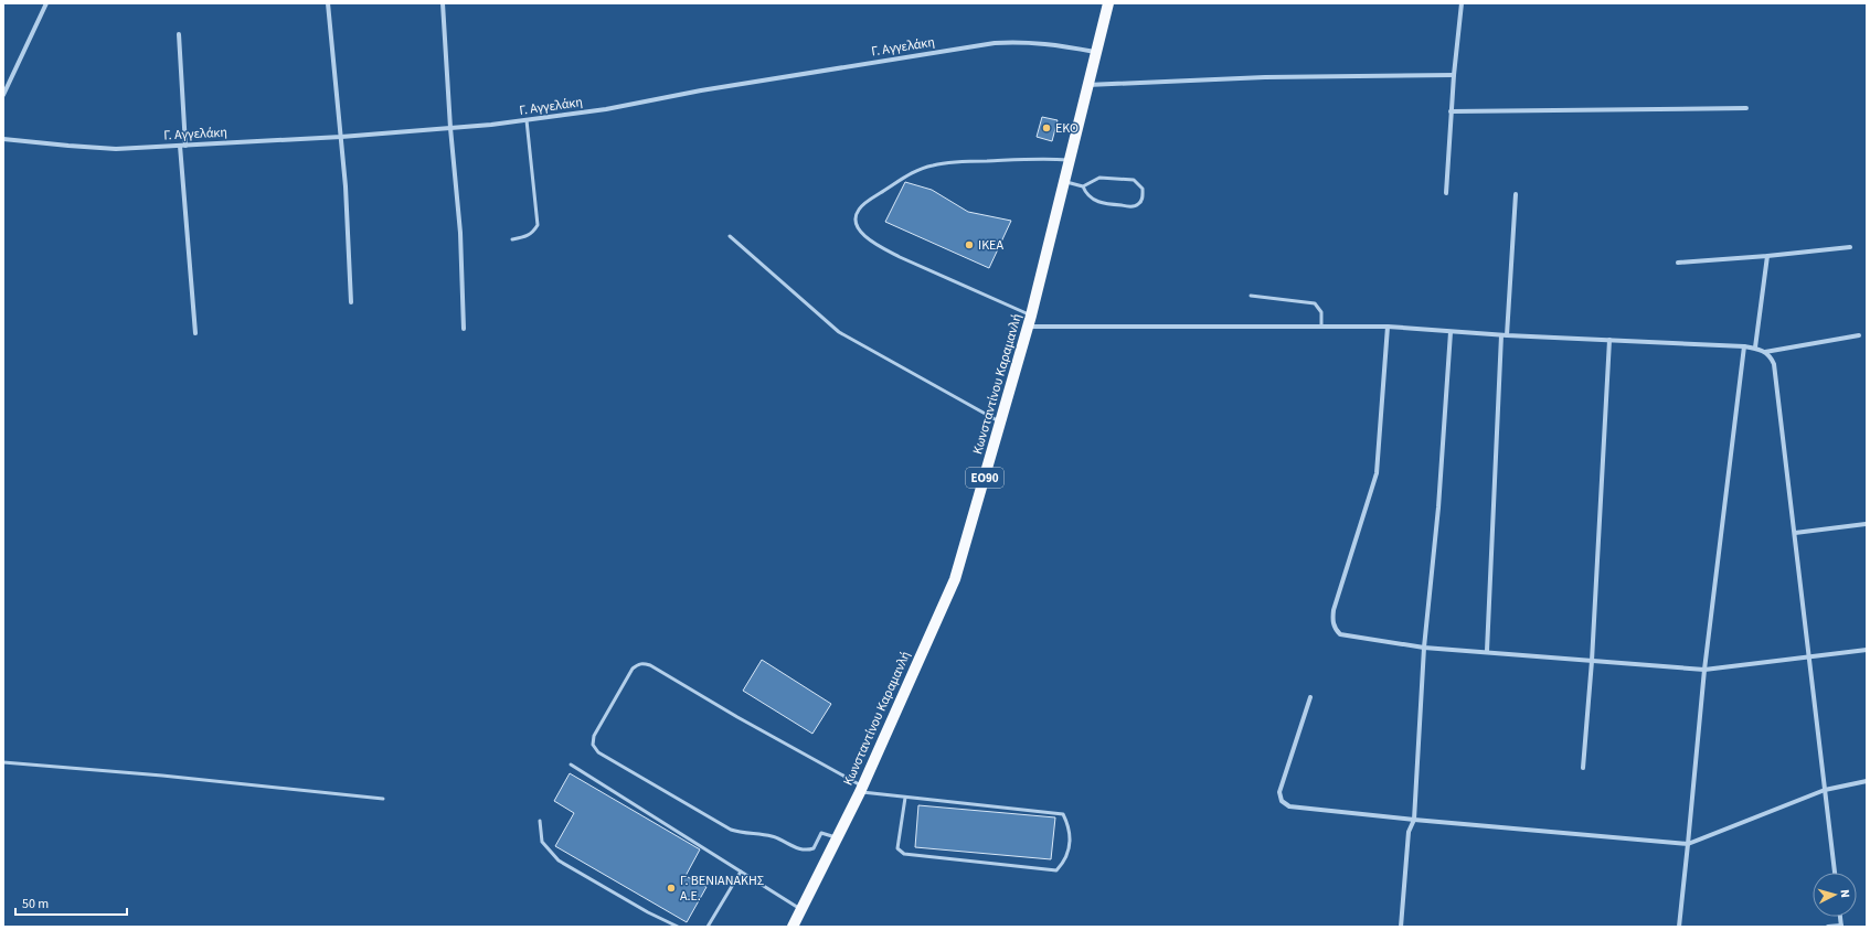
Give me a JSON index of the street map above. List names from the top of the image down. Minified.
{"streets":{"main road":["Κωνσταντίνου Καραμανλή","ΕΟ90"],"street":["Γ. Αγγελάκη"]},"crossings":[["Γ. Αγγελάκη","Κωνσταντίνου Καραμανλή"]],"places":["EKO","IKEA","Γ. ΒΕΝΙΑΝΑΚΗΣ A.E."],"scale_bar":"50 m","north":"right"}
